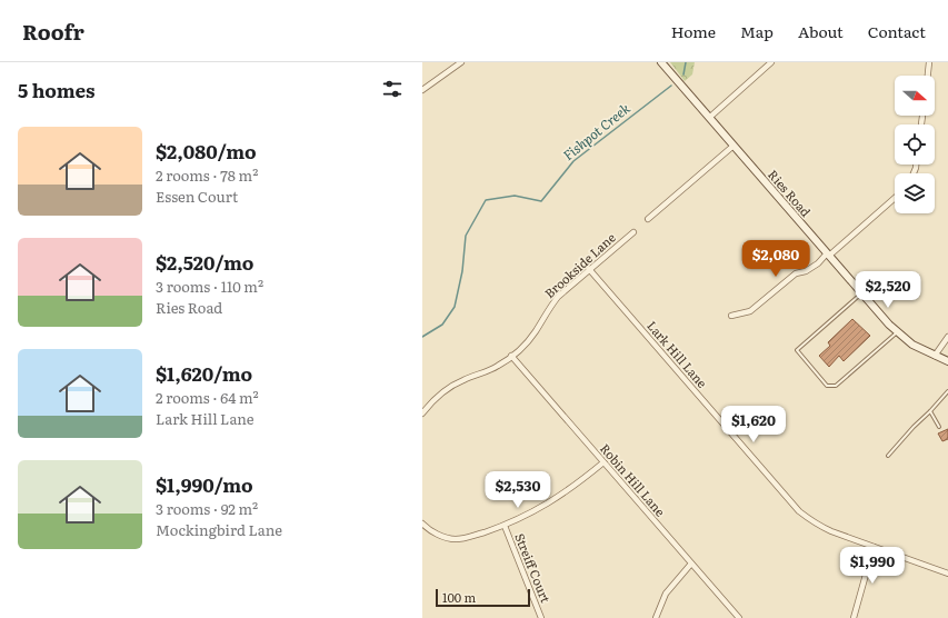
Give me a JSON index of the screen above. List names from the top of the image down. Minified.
{"streets":{"street":["Ries Road","Brookside Lane","Lark Hill Lane","Robin Hill Lane","Streiff Court"]},"crossings":[["Brookside Lane","Lark Hill Lane"],["Brookside Lane","Robin Hill Lane"]],"water":["Fishpot Creek"],"scale_bar":"100 m","north":"right","page":{"header":"Roofr","nav":["Home","Map","About","Contact"],"heading":"5 homes","list":[{"name":"$2,080/mo","note":"2 rooms · 78 m² · Essen Court"},{"name":"$2,520/mo","note":"3 rooms · 110 m² · Ries Road"},{"name":"$1,620/mo","note":"2 rooms · 64 m² · Lark Hill Lane"},{"name":"$1,990/mo","note":"3 rooms · 92 m² · Mockingbird Lane"}],"price":["$2,080","$2,520","$1,620","$2,530","$1,990"],"scale":"100 m"}}
